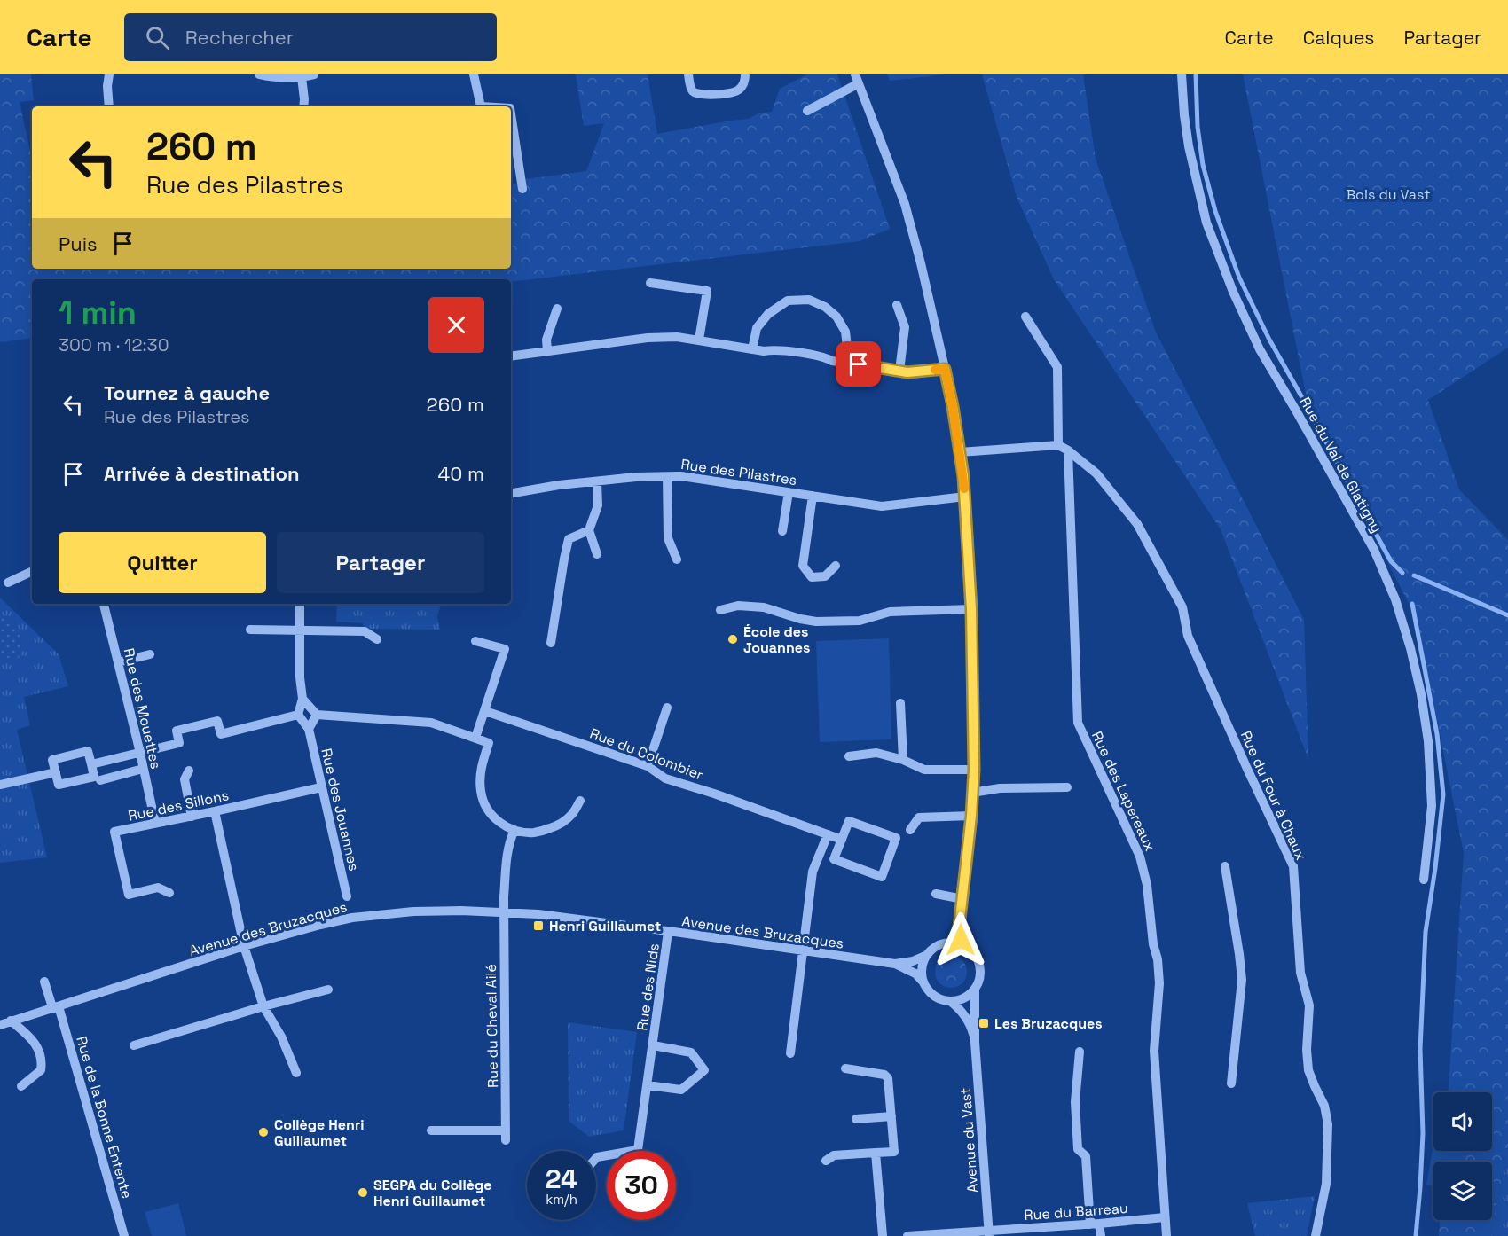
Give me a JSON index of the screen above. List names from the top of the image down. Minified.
{"streets":{"street":["Rue du Val de Glatigny","Rue des Pilastres","Rue des Mouettes","Rue du Colombier","Rue des Lapereaux","Rue du Four à Chaux","Rue des Sillons","Rue des Jouannes","Avenue des Bruzacques","Rue des Nids","Rue du Cheval Ailé","Rue de la Bonne Entente","Avenue du Vast","Rue du Barreau"]},"crossings":[["Rue des Mouettes","Rue des Sillons"],["Rue des Lapereaux","Rue du Four à Chaux"],["Rue des Lapereaux","Rue du Barreau"],["Rue des Sillons","Rue des Jouannes"],["Avenue des Bruzacques","Rue des Nids"],["Avenue des Bruzacques","Rue du Cheval Ailé"],["Avenue des Bruzacques","Rue de la Bonne Entente"],["Avenue des Bruzacques","Avenue du Vast"],["Avenue du Vast","Rue du Barreau"]],"parks":["Bois du Vast"],"places":{"other":["École des Jouannes","Collège Henri Guillaumet","SEGPA du Collège Henri Guillaumet"],"transit":["Henri Guillaumet","Les Bruzacques"]},"page":{"header":"Carte","search":"Rechercher","nav":["Carte","Calques","Partager"],"turn":["260 m","Rue des Pilastres"],"then":"Puis","heading":["1 min","300 m · 12:30"],"list":[{"name":"Tournez à gauche","note":"Rue des Pilastres","value":"260 m"},{"name":"Arrivée à destination","value":"40 m"}],"buttons":["Quitter","Partager"],"speed":"24 km/h","limit":"30"}}
